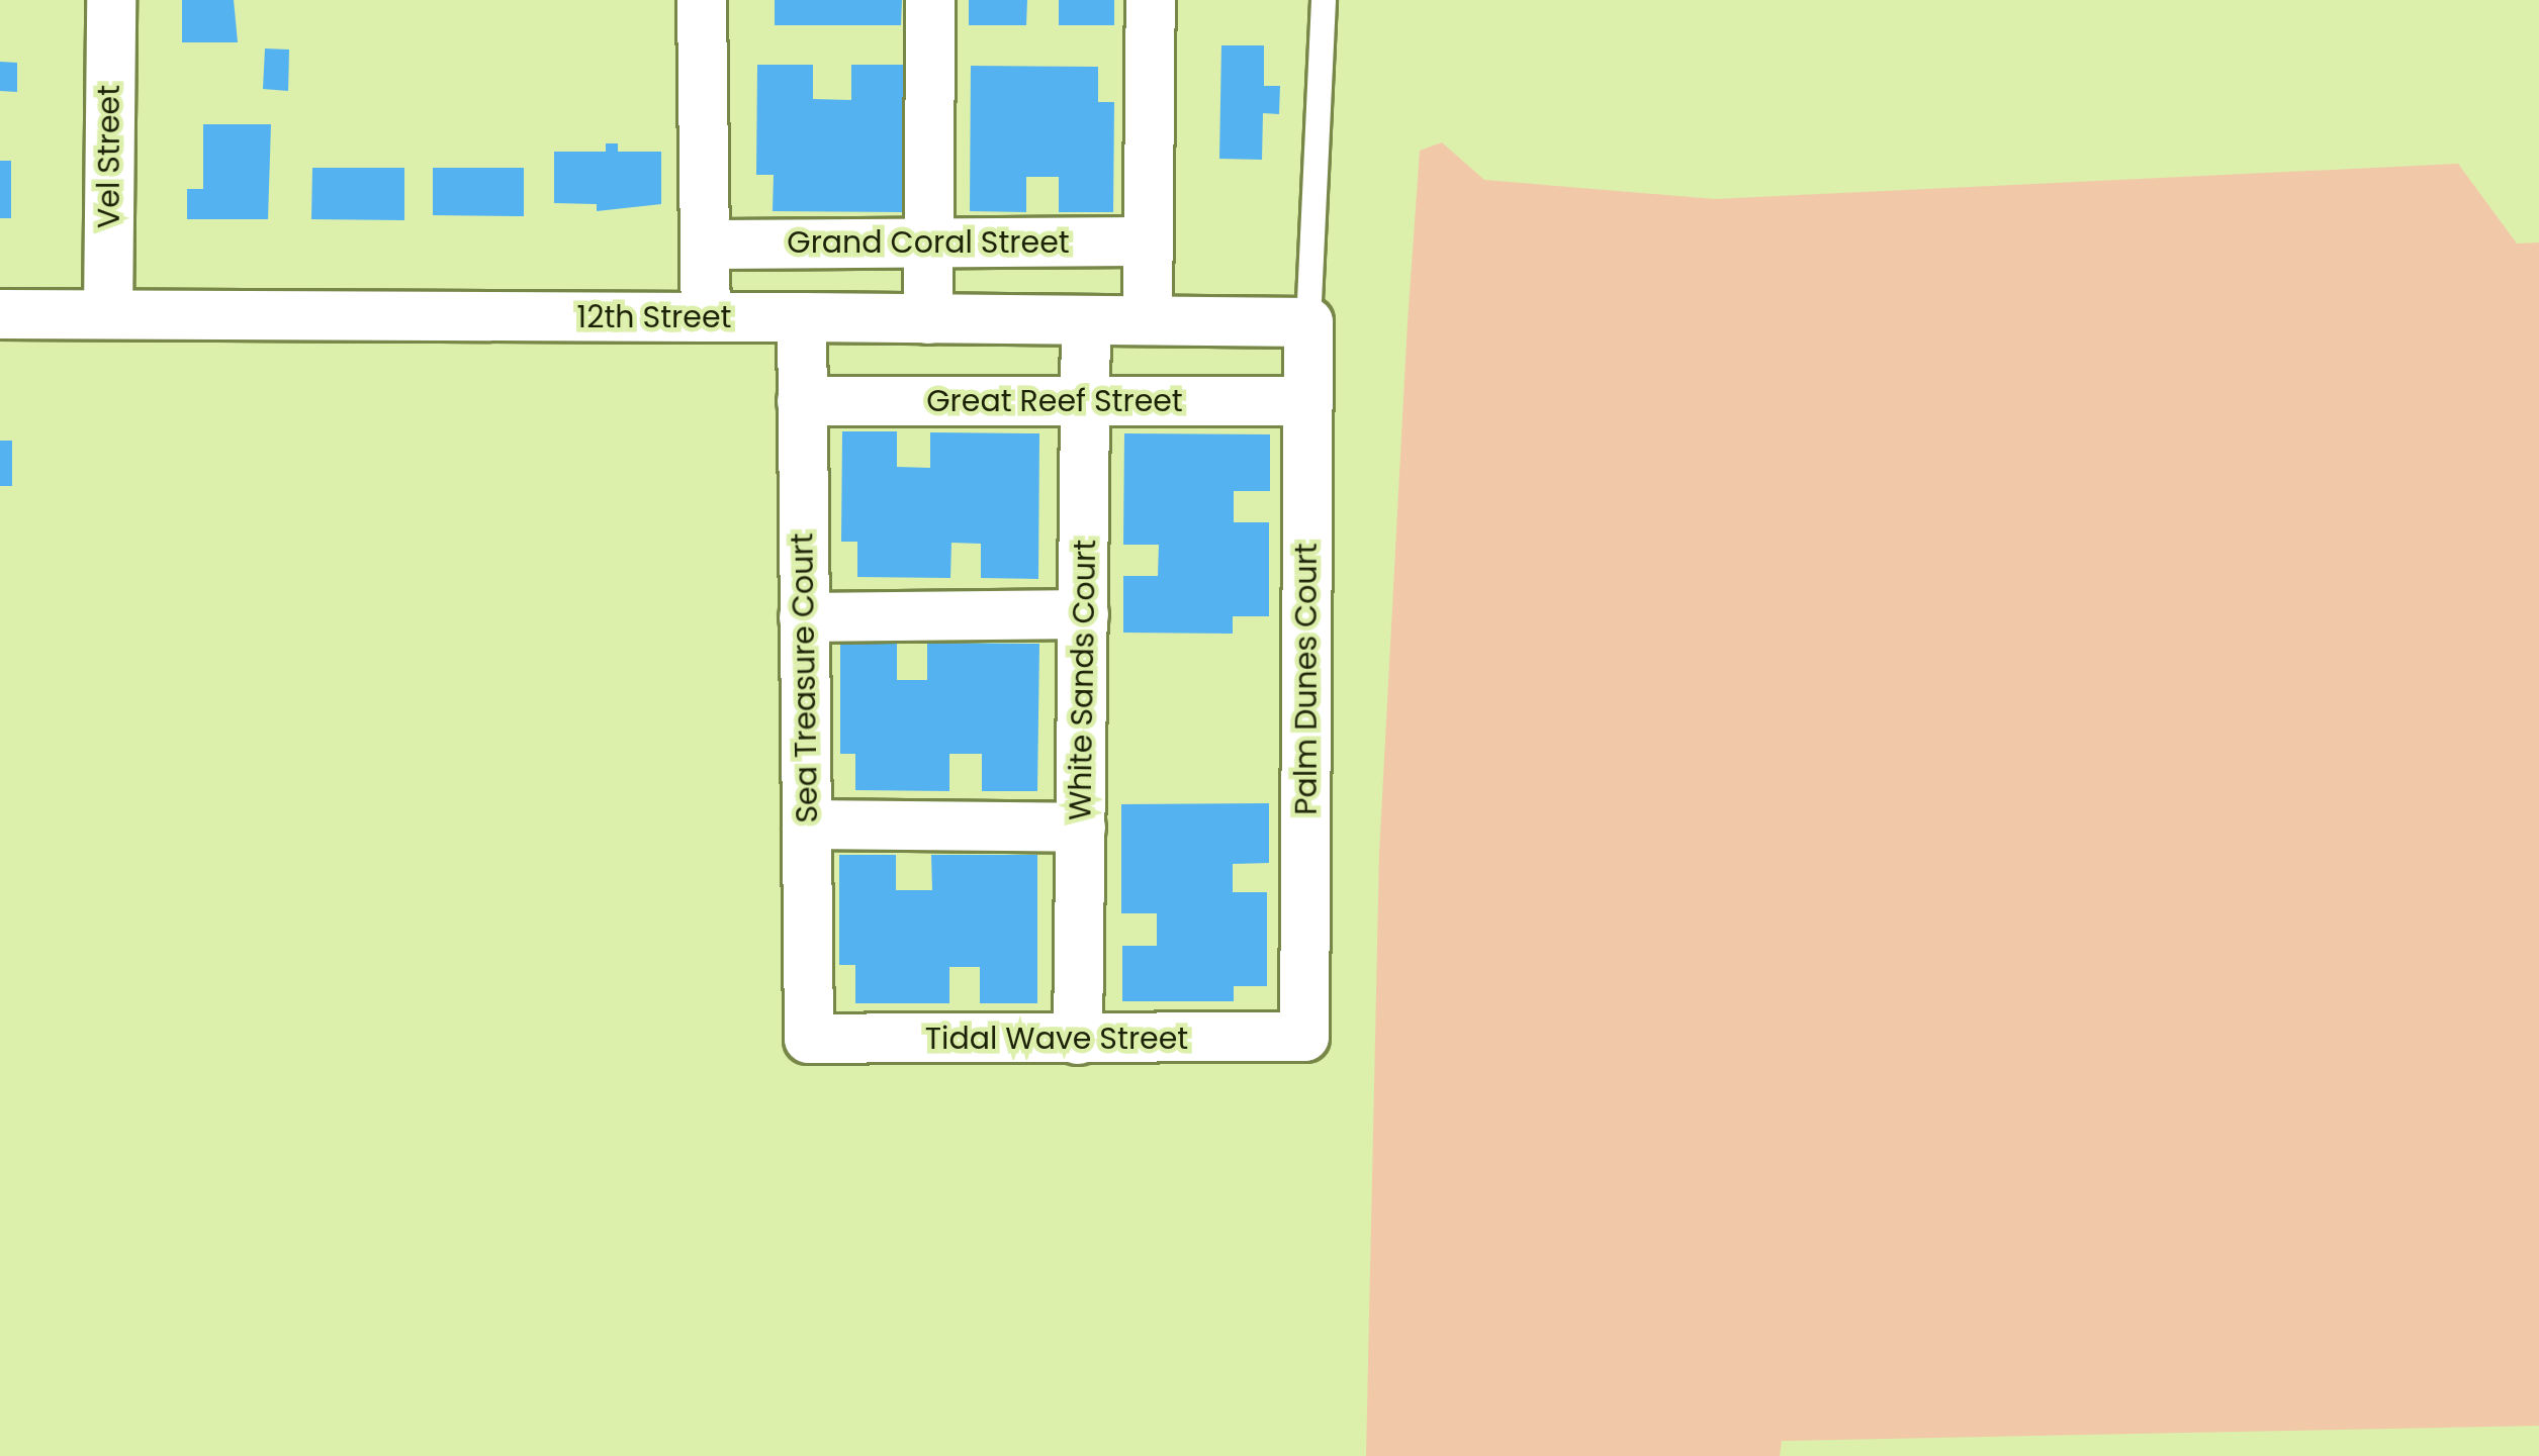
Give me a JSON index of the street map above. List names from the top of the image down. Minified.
{"streets":{"street":["Vel Street","Grand Coral Street","12th Street","Great Reef Street","Sea Treasure Court","Palm Dunes Court","White Sands Court","Tidal Wave Street"]},"crossings":[["Vel Street","12th Street"],["12th Street","Sea Treasure Court"],["12th Street","Palm Dunes Court"],["12th Street","White Sands Court"],["Great Reef Street","Sea Treasure Court"],["Great Reef Street","Palm Dunes Court"],["Great Reef Street","White Sands Court"],["Sea Treasure Court","Tidal Wave Street"],["Palm Dunes Court","Tidal Wave Street"],["White Sands Court","Tidal Wave Street"]]}
